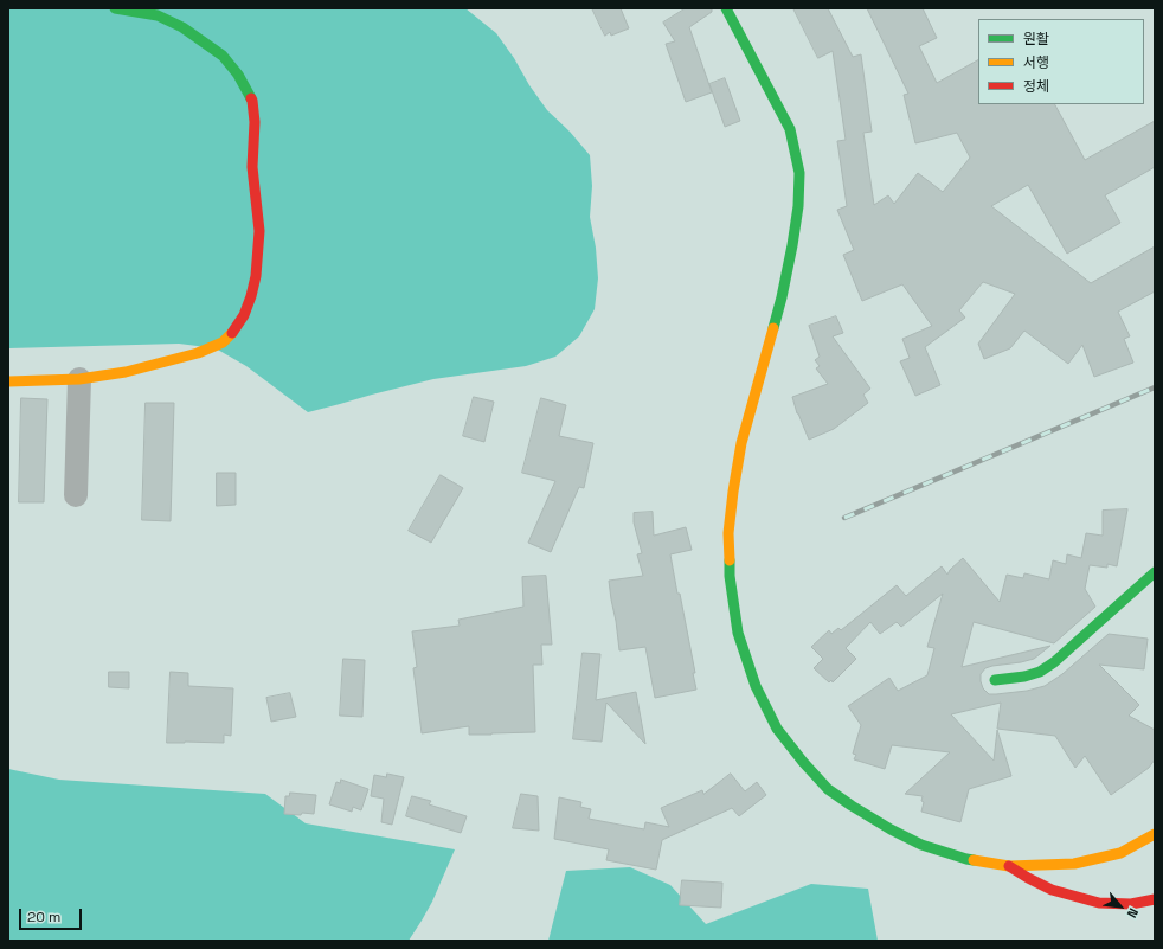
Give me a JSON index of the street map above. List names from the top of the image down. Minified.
{"legend":["원활","서행","정체"],"scale_bar":"20 m","north":"bottom right"}
